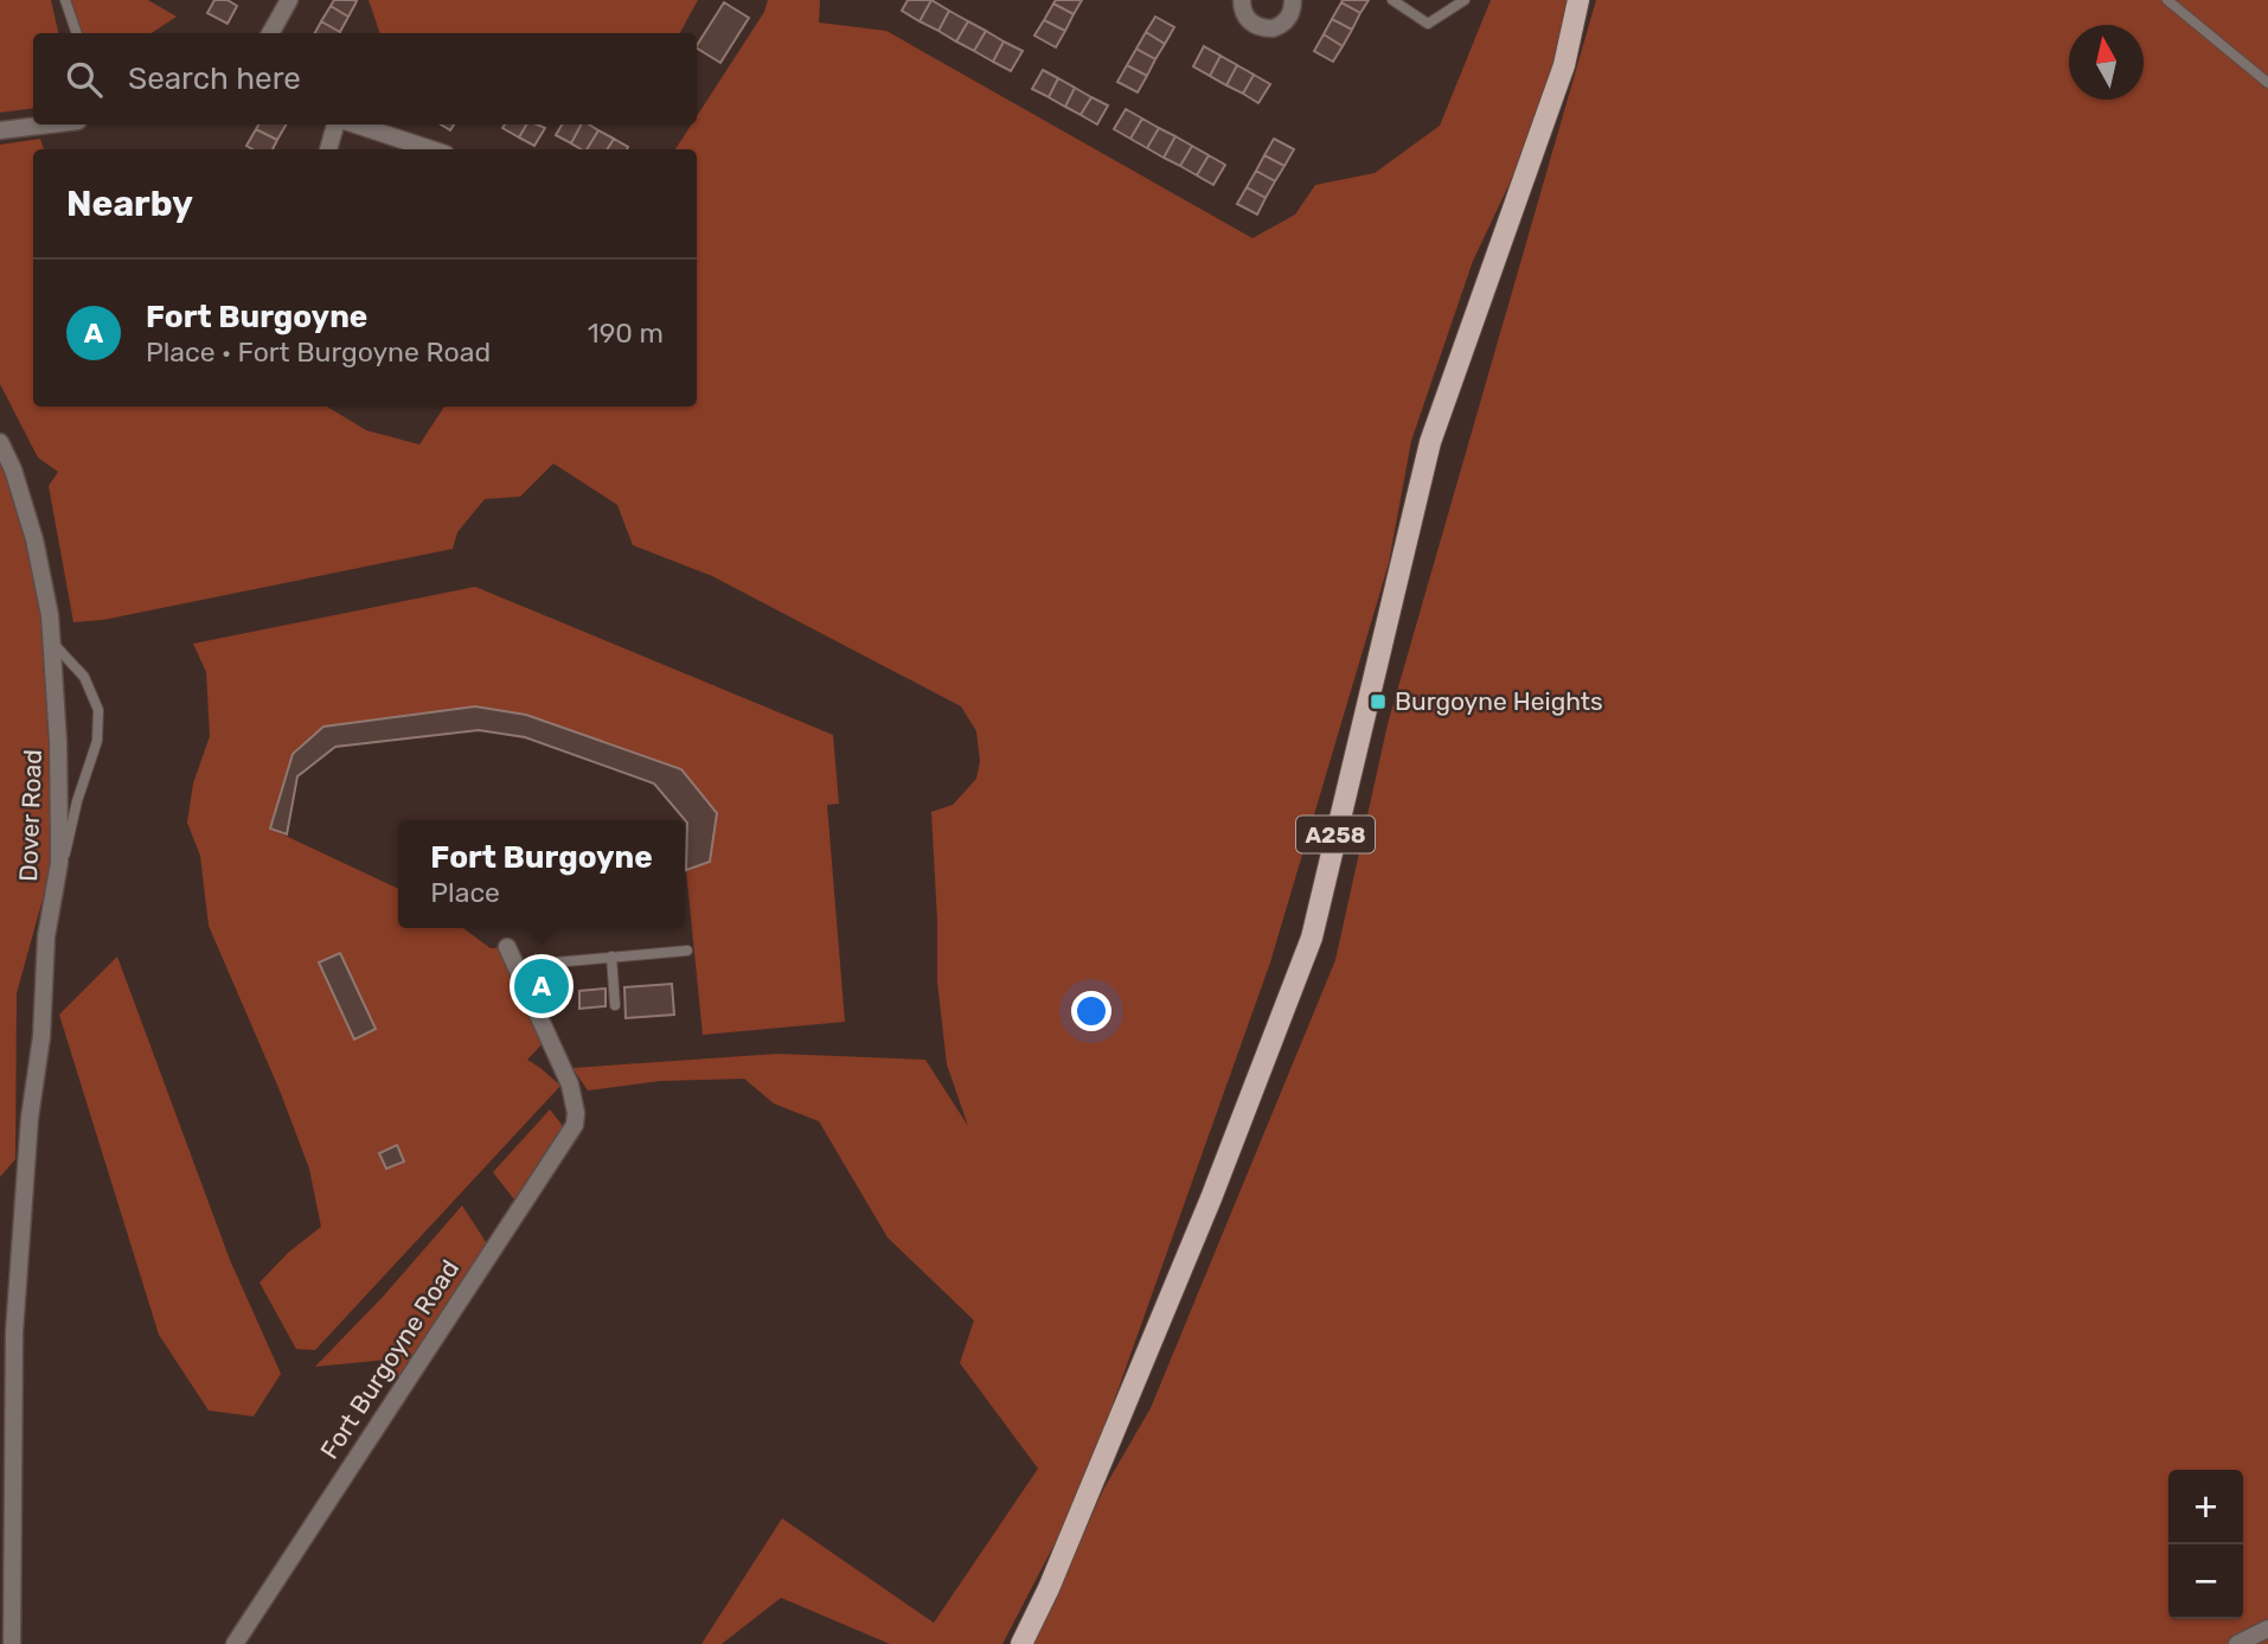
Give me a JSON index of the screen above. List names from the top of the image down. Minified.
{"streets":{"main road":["A258"],"street":["Dover Road","Fort Burgoyne Road"]},"places":{"transit":["Burgoyne Heights"]},"north":"top","page":{"search":"Search here","heading":"Nearby","list":[{"mark":"A","name":"Fort Burgoyne","note":"Place · Fort Burgoyne Road","value":"190 m"}],"popup":["Fort Burgoyne","Place"],"pins":"A","map_buttons":["+","−"]}}
